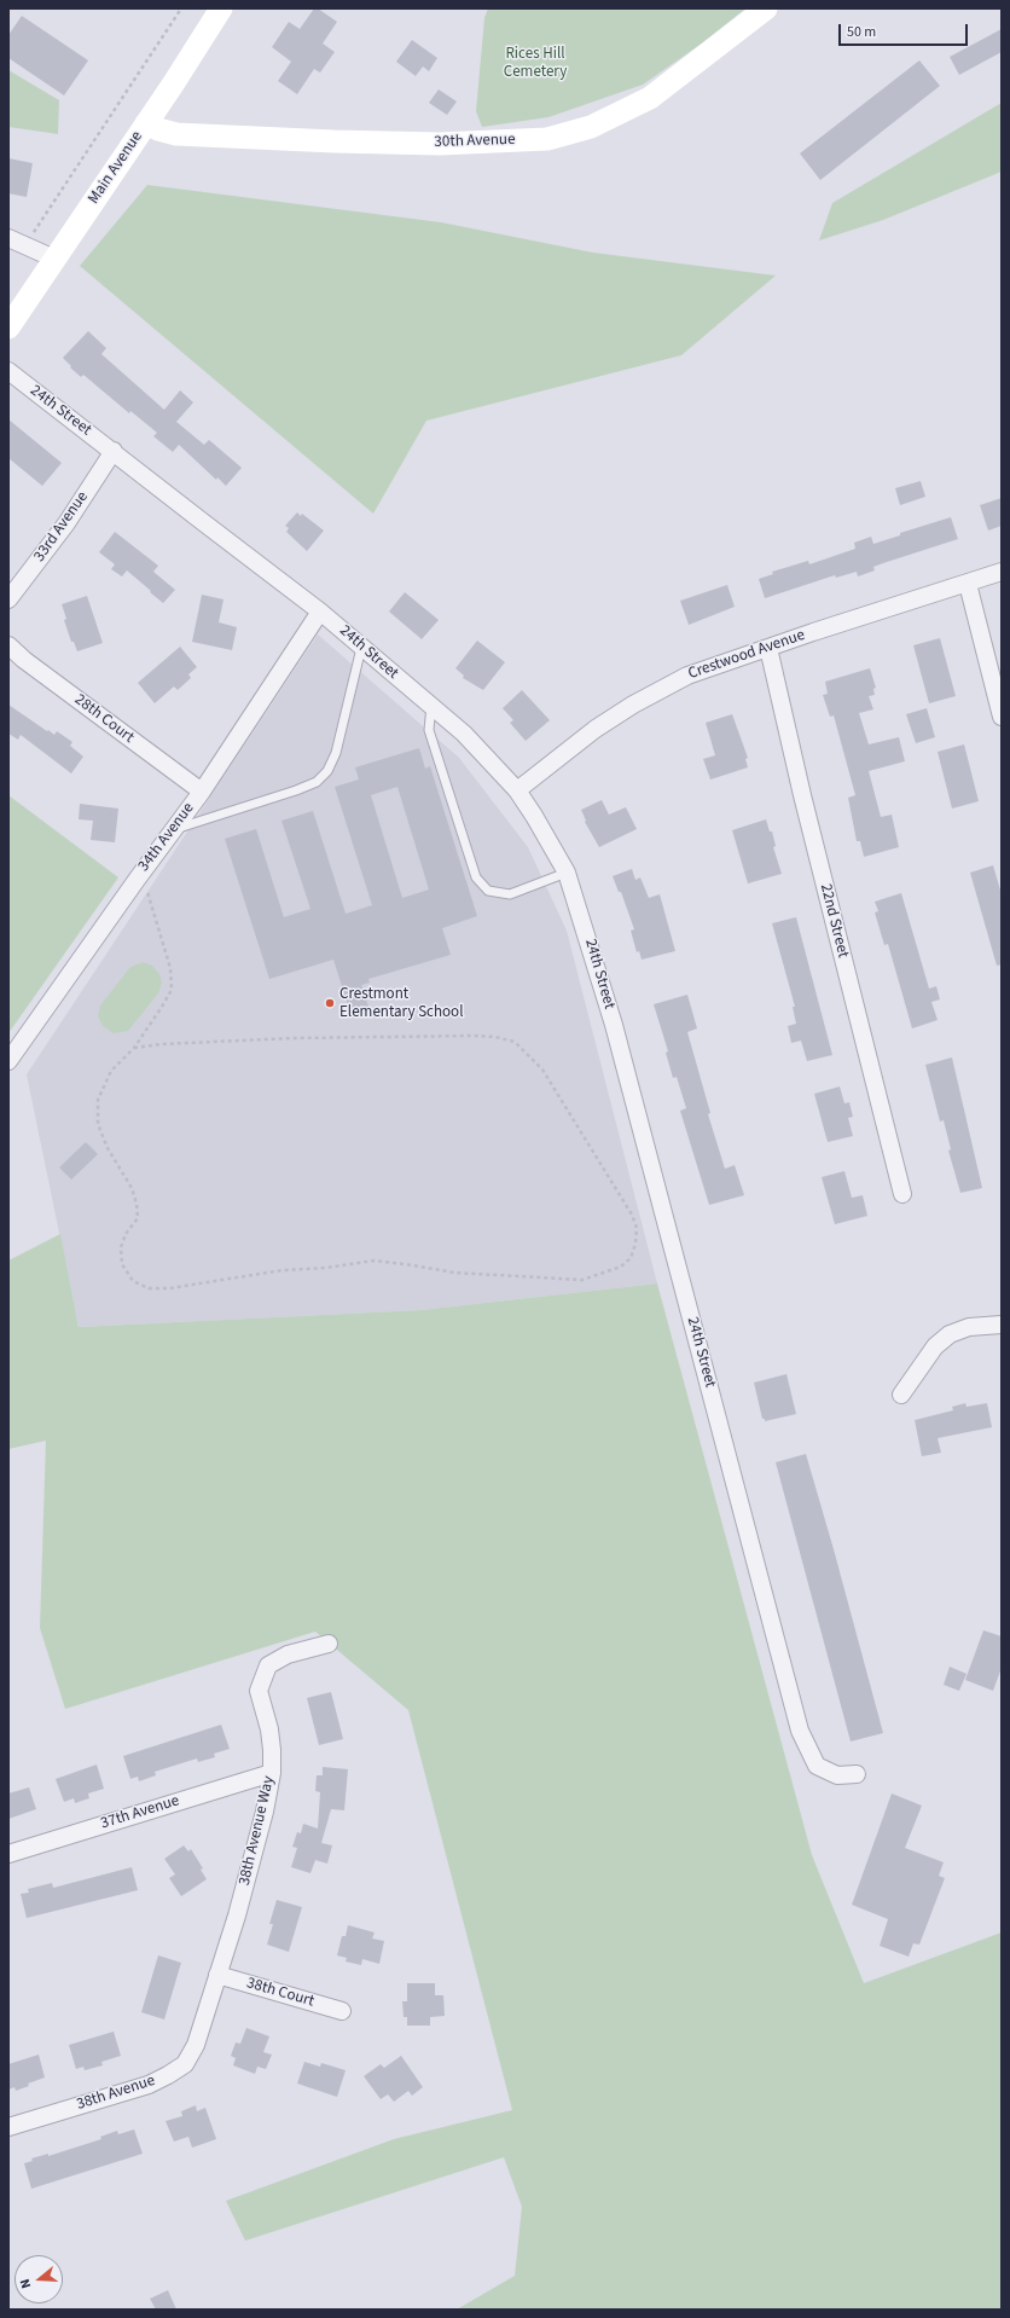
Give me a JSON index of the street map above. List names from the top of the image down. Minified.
{"streets":{"street":["30th Avenue","Main Avenue","24th Street","33rd Avenue","Crestwood Avenue","28th Court","34th Avenue","22nd Street","37th Avenue","38th Avenue Way","38th Court","38th Avenue"]},"crossings":[["30th Avenue","Main Avenue"],["24th Street","33rd Avenue"],["24th Street","Crestwood Avenue"],["24th Street","34th Avenue"],["Crestwood Avenue","22nd Street"],["28th Court","34th Avenue"],["37th Avenue","38th Avenue Way"],["38th Avenue Way","38th Court"],["38th Avenue Way","38th Avenue"],["38th Court","38th Avenue"]],"parks":["Rices Hill Cemetery"],"places":["Crestmont Elementary School"],"scale_bar":"50 m","north":"left"}
